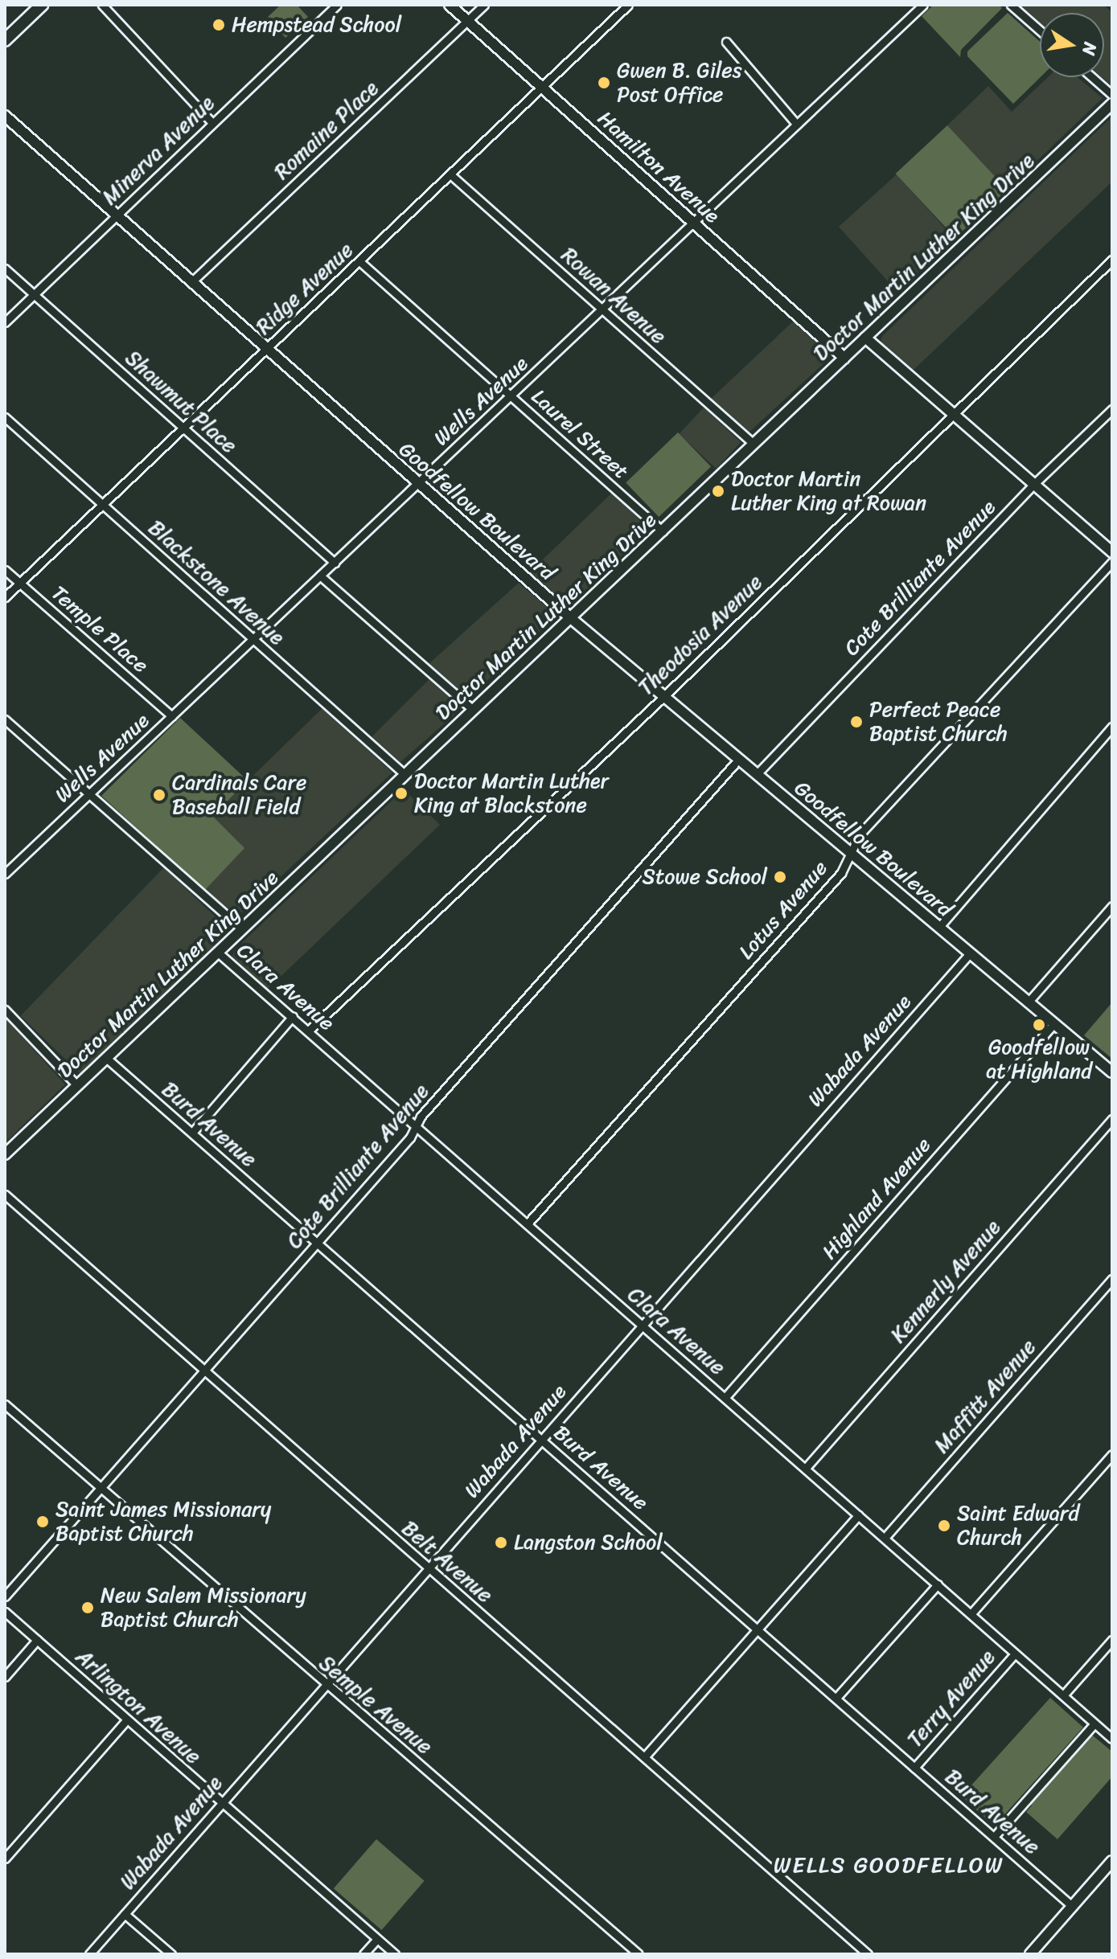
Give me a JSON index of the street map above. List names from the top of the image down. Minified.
{"streets":{"main road":["Hamilton Avenue","Doctor Martin Luther King Drive","Goodfellow Boulevard"],"street":["Romaine Place","Minerva Avenue","Ridge Avenue","Rowan Avenue","Wells Avenue","Shawmut Place","Laurel Street","Cote Brilliante Avenue","Blackstone Avenue","Temple Place","Theodosia Avenue","Lotus Avenue","Clara Avenue","Wabada Avenue","Burd Avenue","Highland Avenue","Kennerly Avenue","Maffitt Avenue","Belt Avenue","Terry Avenue","Semple Avenue","Arlington Avenue"]},"crossings":[["Romaine Place","Hamilton Avenue"],["Romaine Place","Goodfellow Boulevard"],["Minerva Avenue","Shawmut Place"],["Minerva Avenue","Goodfellow Boulevard"],["Hamilton Avenue","Doctor Martin Luther King Drive"],["Hamilton Avenue","Ridge Avenue"],["Hamilton Avenue","Wells Avenue"],["Doctor Martin Luther King Drive","Rowan Avenue"],["Doctor Martin Luther King Drive","Laurel Street"],["Doctor Martin Luther King Drive","Goodfellow Boulevard"],["Doctor Martin Luther King Drive","Blackstone Avenue"],["Doctor Martin Luther King Drive","Clara Avenue"],["Doctor Martin Luther King Drive","Burd Avenue"],["Ridge Avenue","Rowan Avenue"],["Ridge Avenue","Shawmut Place"],["Ridge Avenue","Laurel Street"],["Ridge Avenue","Goodfellow Boulevard"],["Ridge Avenue","Blackstone Avenue"],["Ridge Avenue","Temple Place"],["Rowan Avenue","Wells Avenue"],["Wells Avenue","Shawmut Place"],["Wells Avenue","Laurel Street"],["Wells Avenue","Goodfellow Boulevard"],["Wells Avenue","Blackstone Avenue"],["Wells Avenue","Temple Place"],["Wells Avenue","Clara Avenue"],["Goodfellow Boulevard","Cote Brilliante Avenue"],["Goodfellow Boulevard","Theodosia Avenue"],["Goodfellow Boulevard","Lotus Avenue"],["Goodfellow Boulevard","Wabada Avenue"],["Goodfellow Boulevard","Highland Avenue"],["Cote Brilliante Avenue","Clara Avenue"],["Cote Brilliante Avenue","Burd Avenue"],["Cote Brilliante Avenue","Belt Avenue"],["Cote Brilliante Avenue","Semple Avenue"],["Theodosia Avenue","Clara Avenue"],["Lotus Avenue","Clara Avenue"],["Clara Avenue","Wabada Avenue"],["Clara Avenue","Highland Avenue"],["Clara Avenue","Kennerly Avenue"],["Clara Avenue","Maffitt Avenue"],["Clara Avenue","Terry Avenue"],["Wabada Avenue","Burd Avenue"],["Wabada Avenue","Belt Avenue"],["Wabada Avenue","Semple Avenue"],["Wabada Avenue","Arlington Avenue"],["Burd Avenue","Terry Avenue"]],"districts":["WELLS GOODFELLOW"],"places":["Hempstead School","Gwen B. Giles Post Office","Doctor Martin Luther King at Rowan","Perfect Peace Baptist Church","Doctor Martin Luther King at Blackstone","Cardinals Care Baseball Field","Stowe School","Goodfellow at Highland","Saint James Missionary Baptist Church","Saint Edward Church","Langston School","New Salem Missionary Baptist Church"],"north":"right"}
